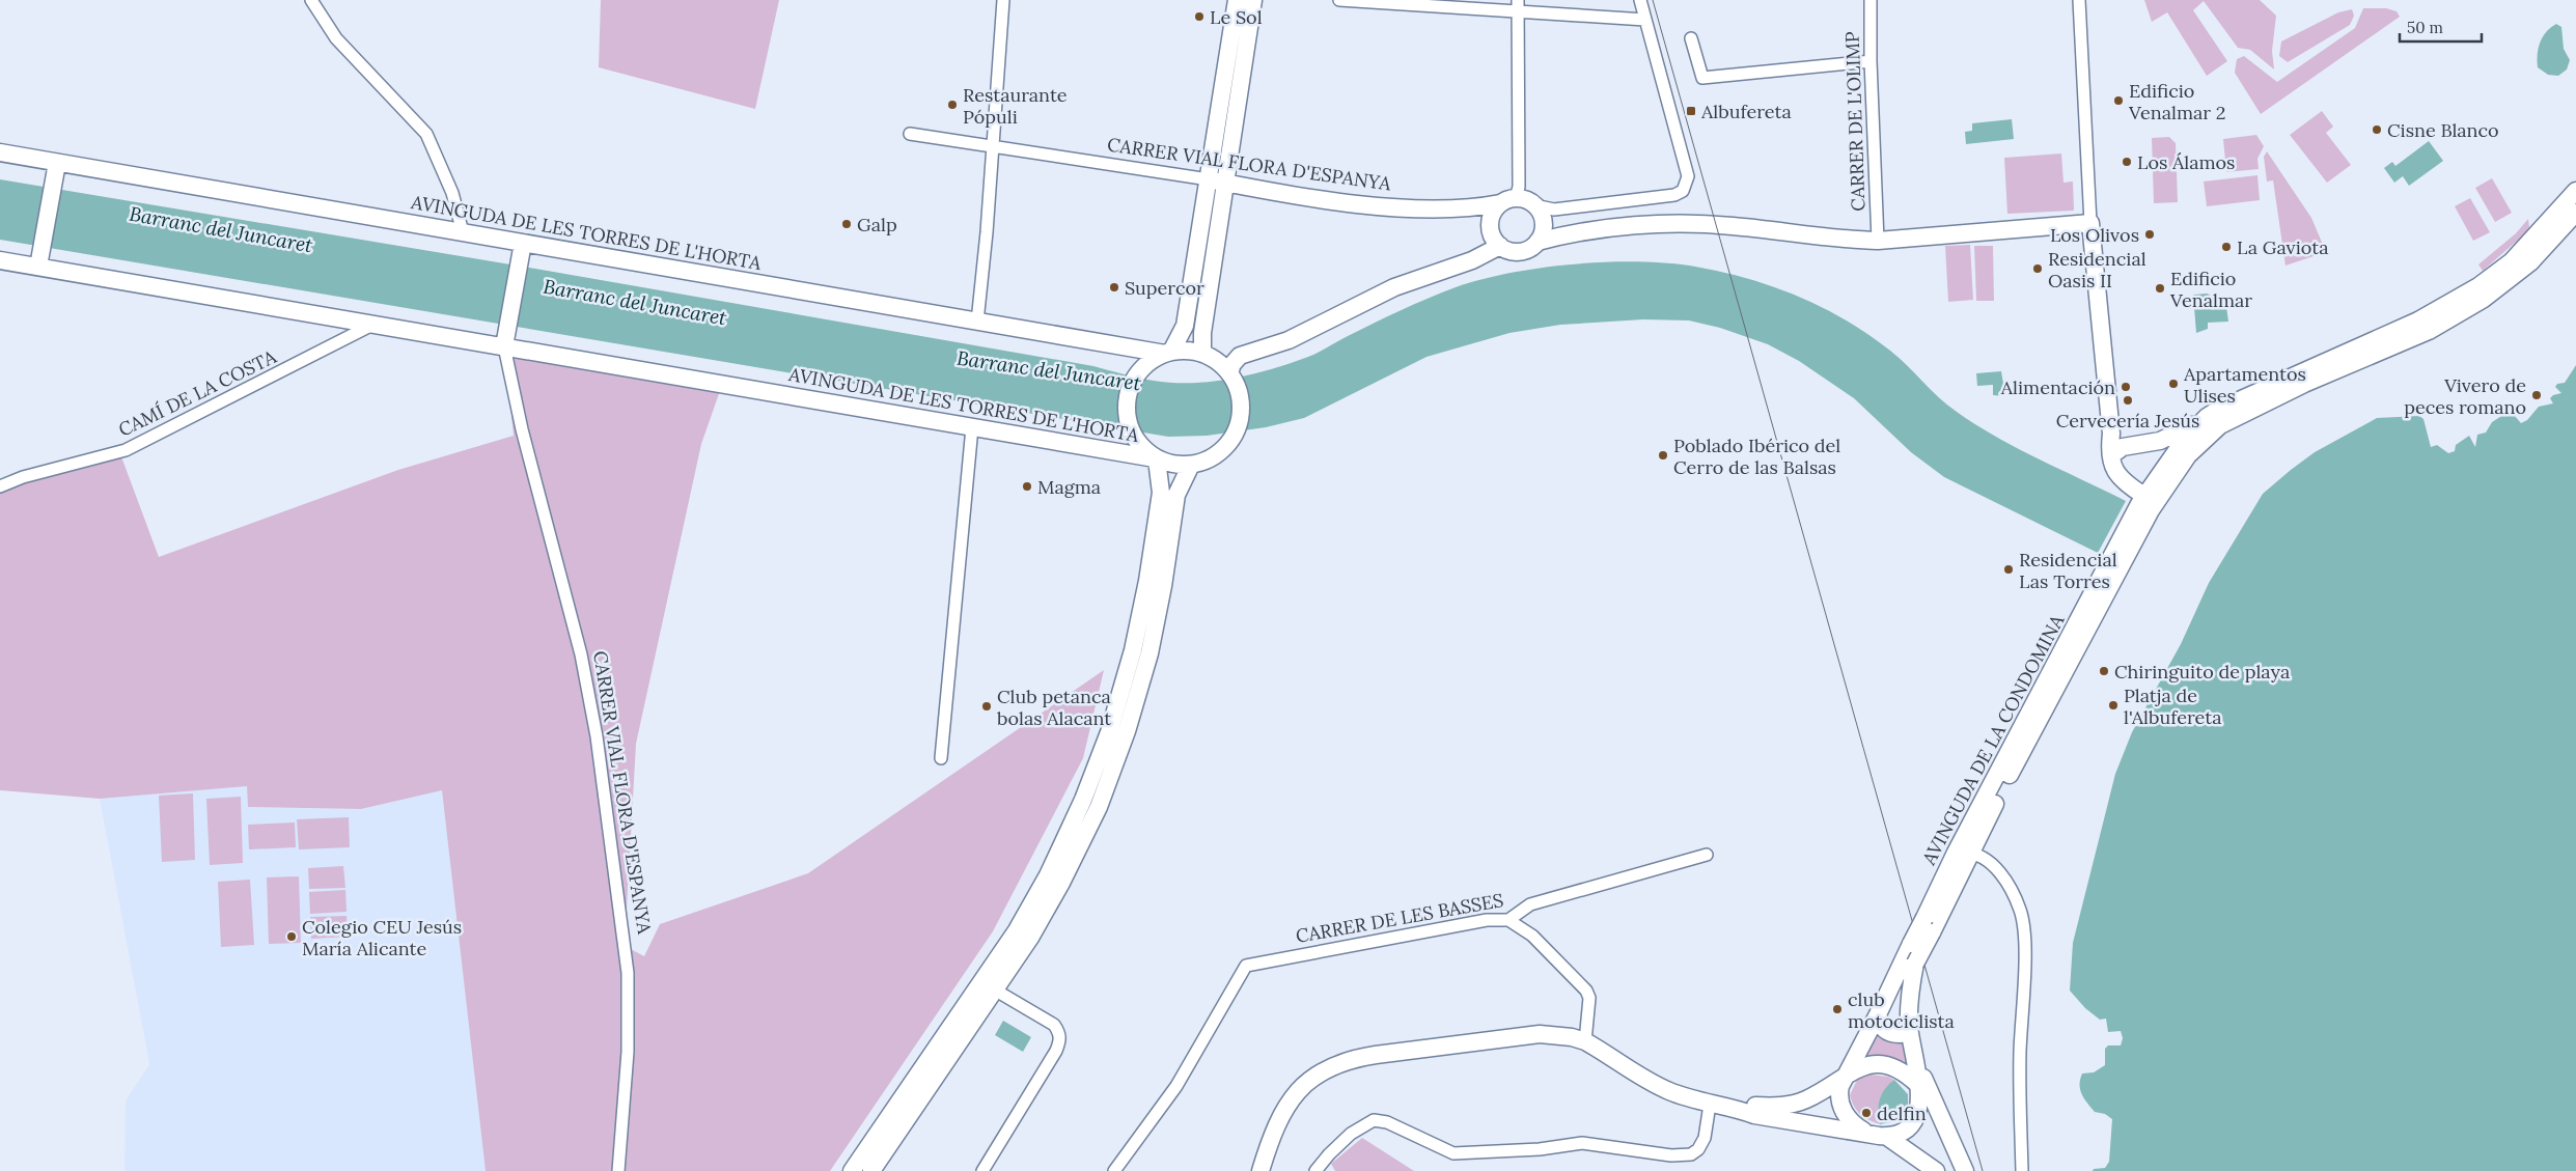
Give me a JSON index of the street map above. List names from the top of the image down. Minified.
{"streets":{"main road":["CARRER VIAL FLORA D'ESPANYA","AVINGUDA DE LES TORRES DE L'HORTA","AVINGUDA DE LA CONDOMINA"],"street":["CARRER DE L'OLIMP","CAMÍ DE LA COSTA","CARRER DE LES BASSES"]},"crossings":[["CARRER VIAL FLORA D'ESPANYA","AVINGUDA DE LES TORRES DE L'HORTA"],["AVINGUDA DE LES TORRES DE L'HORTA","CAMÍ DE LA COSTA"]],"water":["Barranc del Juncaret"],"places":{"other":["Le Sol","Edificio Venalmar 2","Restaurante Pópuli","Cisne Blanco","Los Álamos","Galp","Los Olivos","La Gaviota","Residencial Oasis II","Supercor","Edificio Venalmar","Apartamentos Ulises","Alimentación","Vivero de peces romano","Cervecería Jesús","Poblado Ibérico del Cerro de las Balsas","Magma","Residencial Las Torres","Chiringuito de playa","Platja de l'Albufereta","Club petanca bolas Alacant","Colegio CEU Jesús María Alicante","club motociclista","delfin"],"transit":["Albufereta"]},"scale_bar":"50 m"}
